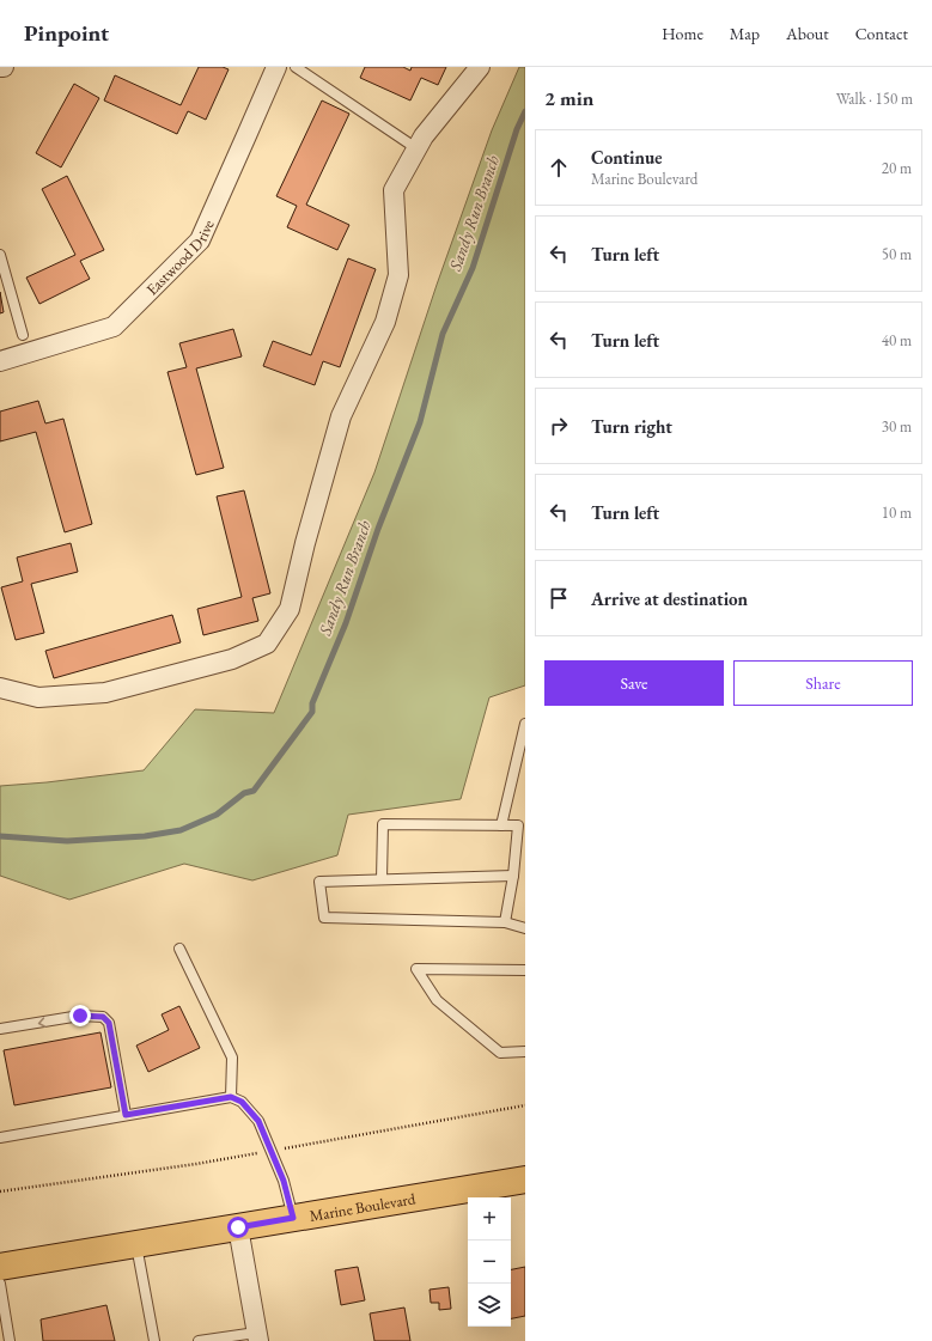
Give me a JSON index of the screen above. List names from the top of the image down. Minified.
{"streets":{"main road":["Marine Boulevard"],"street":["Eastwood Drive"]},"water":["Sandy Run Branch"],"page":{"header":"Pinpoint","nav":["Home","Map","About","Contact"],"heading":["2 min","Walk · 150 m"],"list":[["Continue","Marine Boulevard","20 m"],["Turn left","50 m"],["Turn left","40 m"],["Turn right","30 m"],["Turn left","10 m"],"Arrive at destination"],"buttons":["Save","Share"],"map_buttons":["+","−"]}}
